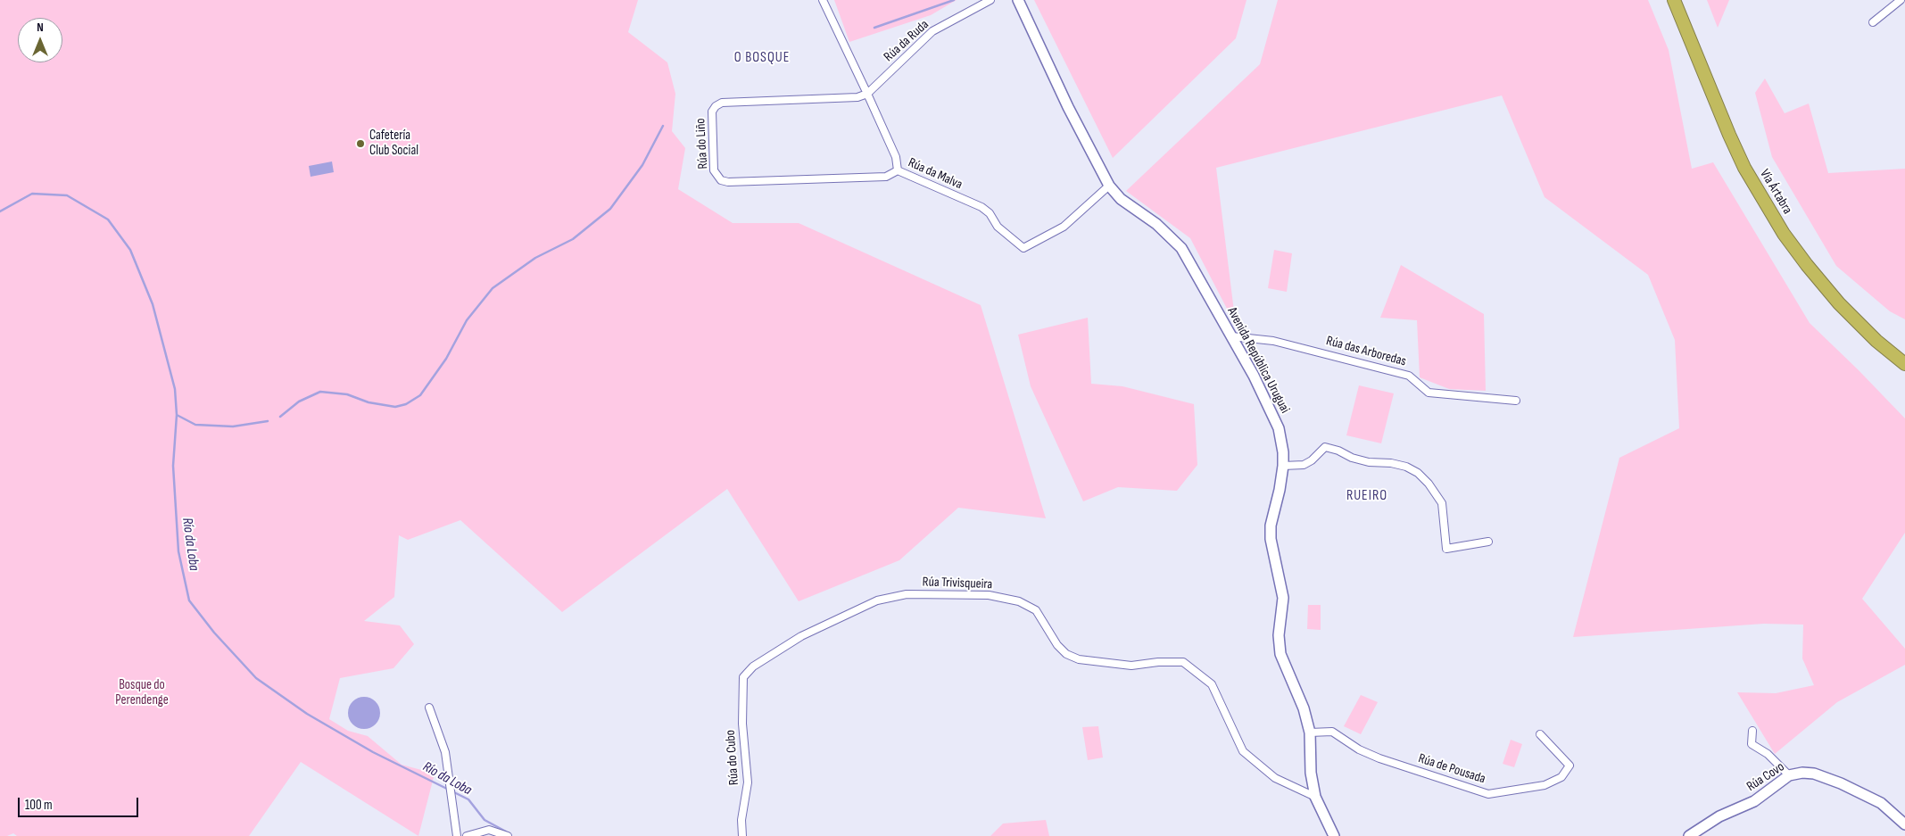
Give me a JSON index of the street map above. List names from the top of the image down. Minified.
{"streets":{"highway":["Vía Ártabra"],"street":["Rúa da Ruda","Rúa do Liño","Rúa da Malva","Rúa das Arboredas","Avenida República Uruguai","Rúa Trivisqueira","Rúa do Cubo","Rúa de Pousada","Rúa Covo"]},"crossings":[["Rúa da Ruda","Rúa do Liño"],["Rúa da Ruda","Rúa da Malva"],["Rúa do Liño","Rúa da Malva"],["Rúa da Malva","Avenida República Uruguai"],["Rúa das Arboredas","Avenida República Uruguai"],["Avenida República Uruguai","Rúa Trivisqueira"],["Avenida República Uruguai","Rúa de Pousada"],["Rúa Trivisqueira","Rúa do Cubo"]],"districts":["O BOSQUE","RUEIRO"],"water":["Río da Loba"],"parks":["Bosque do Perendenge"],"places":["Cafetería Club Social"],"scale_bar":"100 m","north":"top"}
